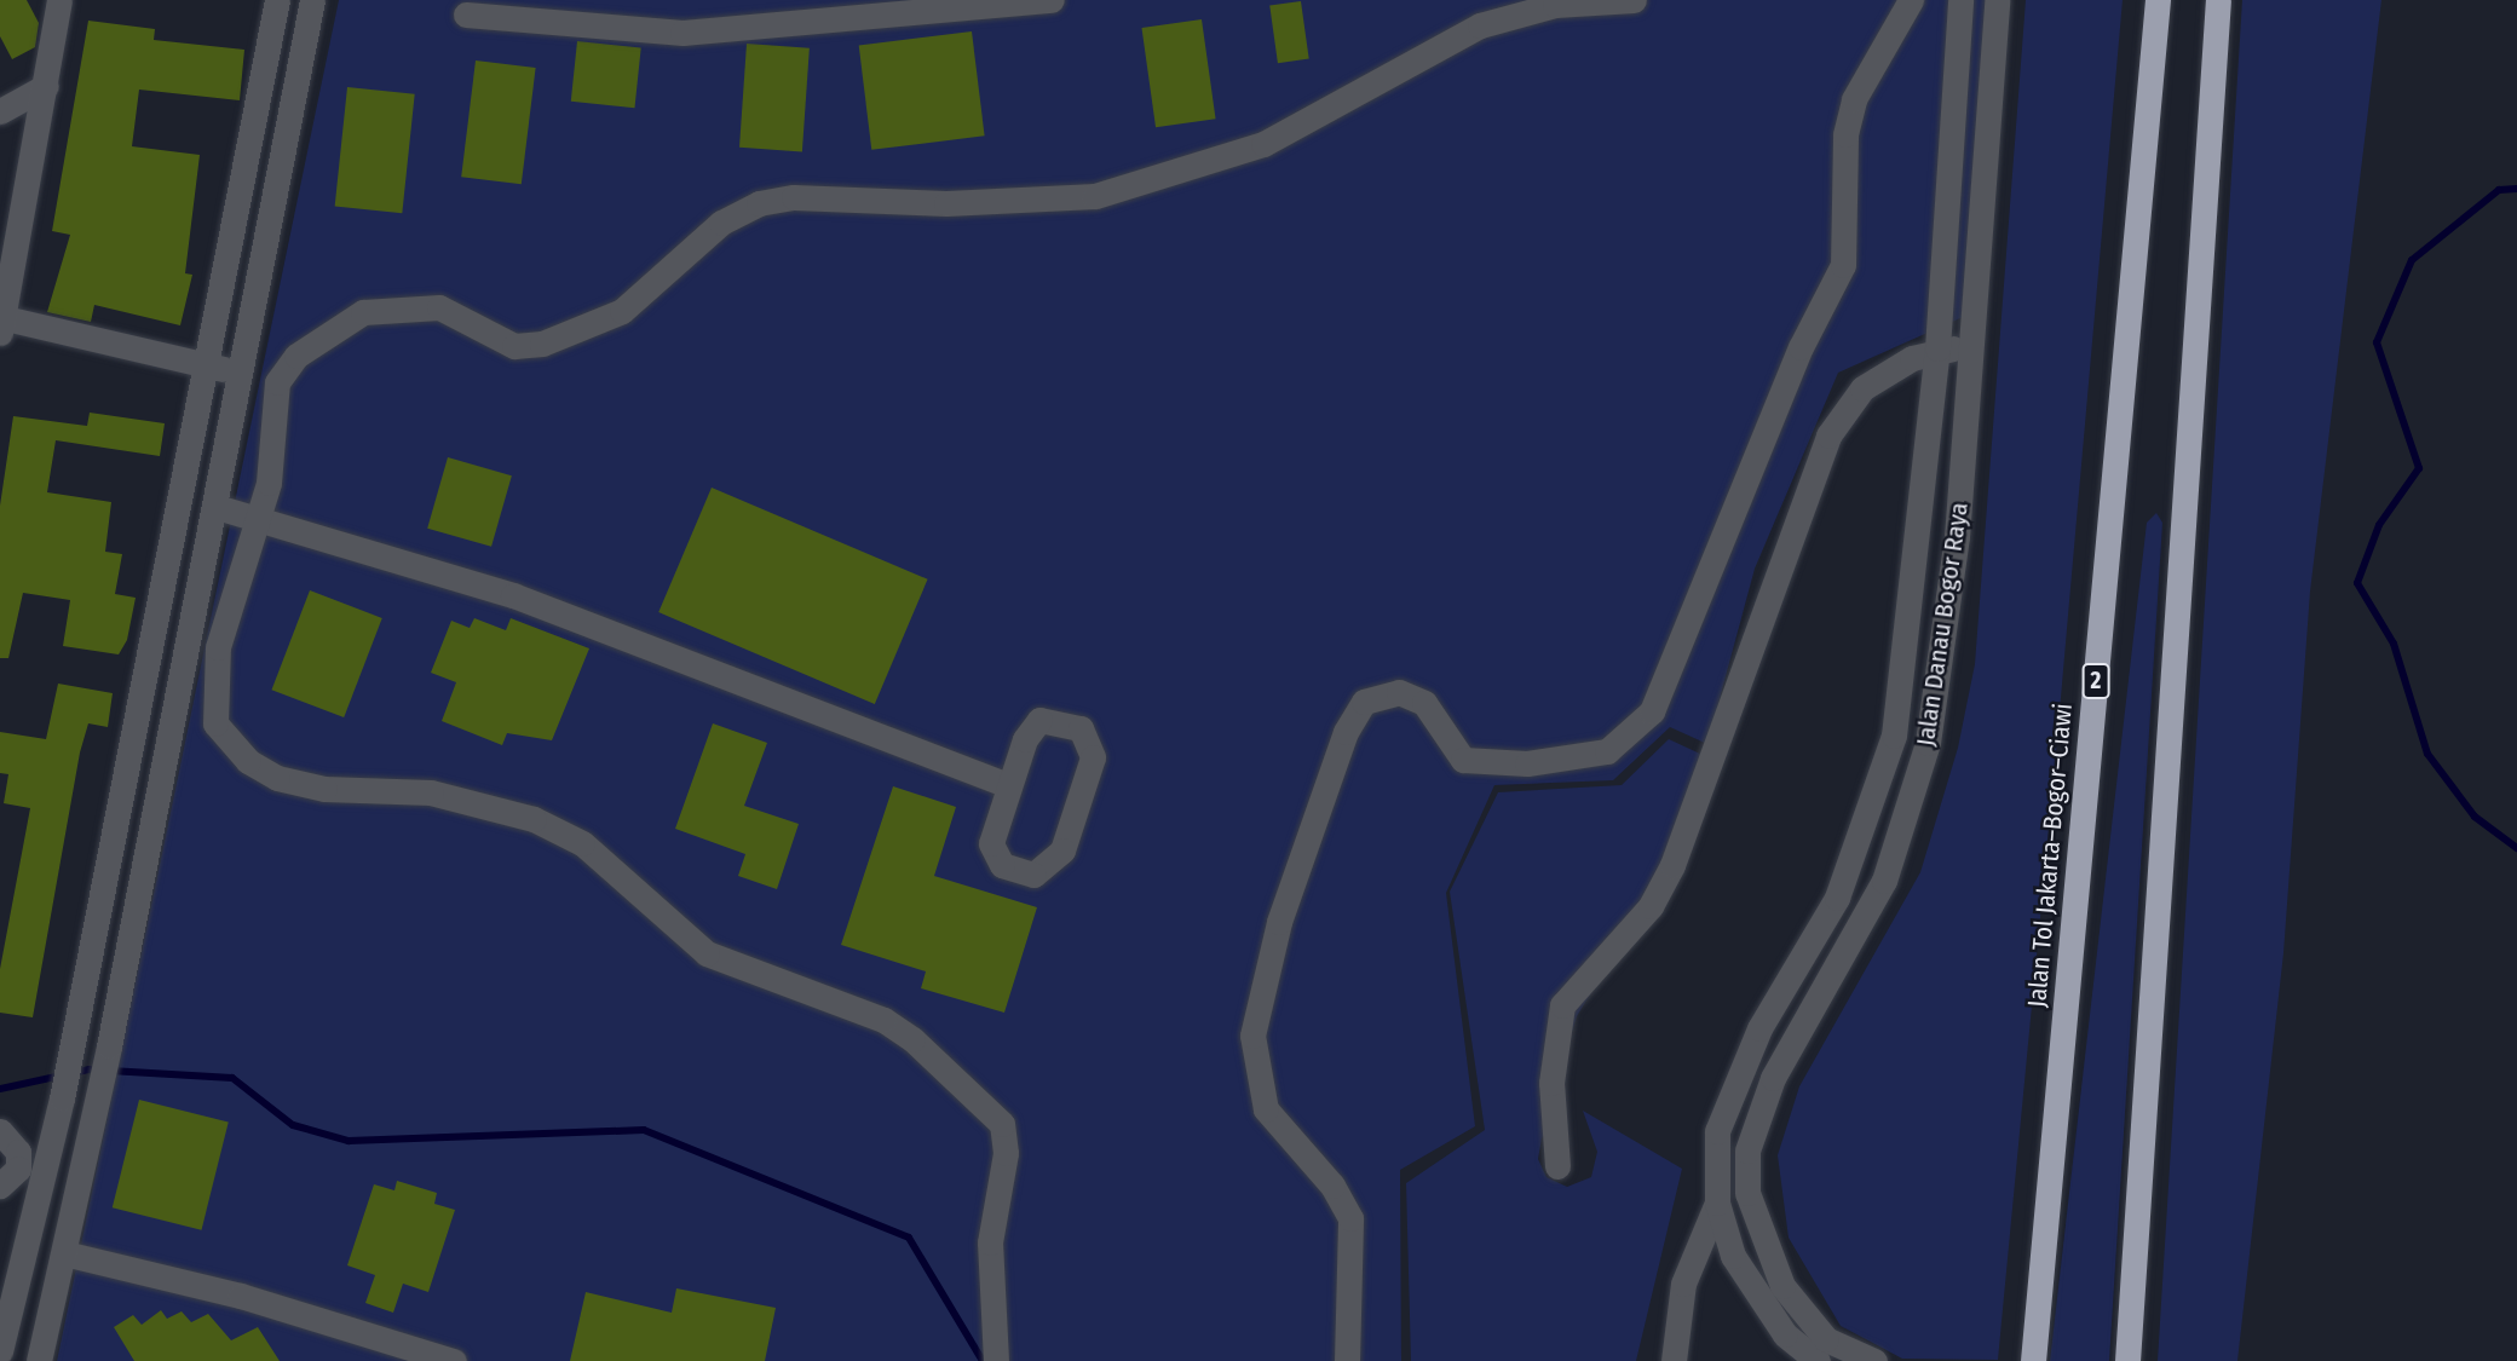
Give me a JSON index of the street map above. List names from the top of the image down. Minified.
{"streets":{"highway":["2","Jalan Tol Jakarta–Bogor–Ciawi"],"street":["Jalan Danau Bogor Raya"]}}
